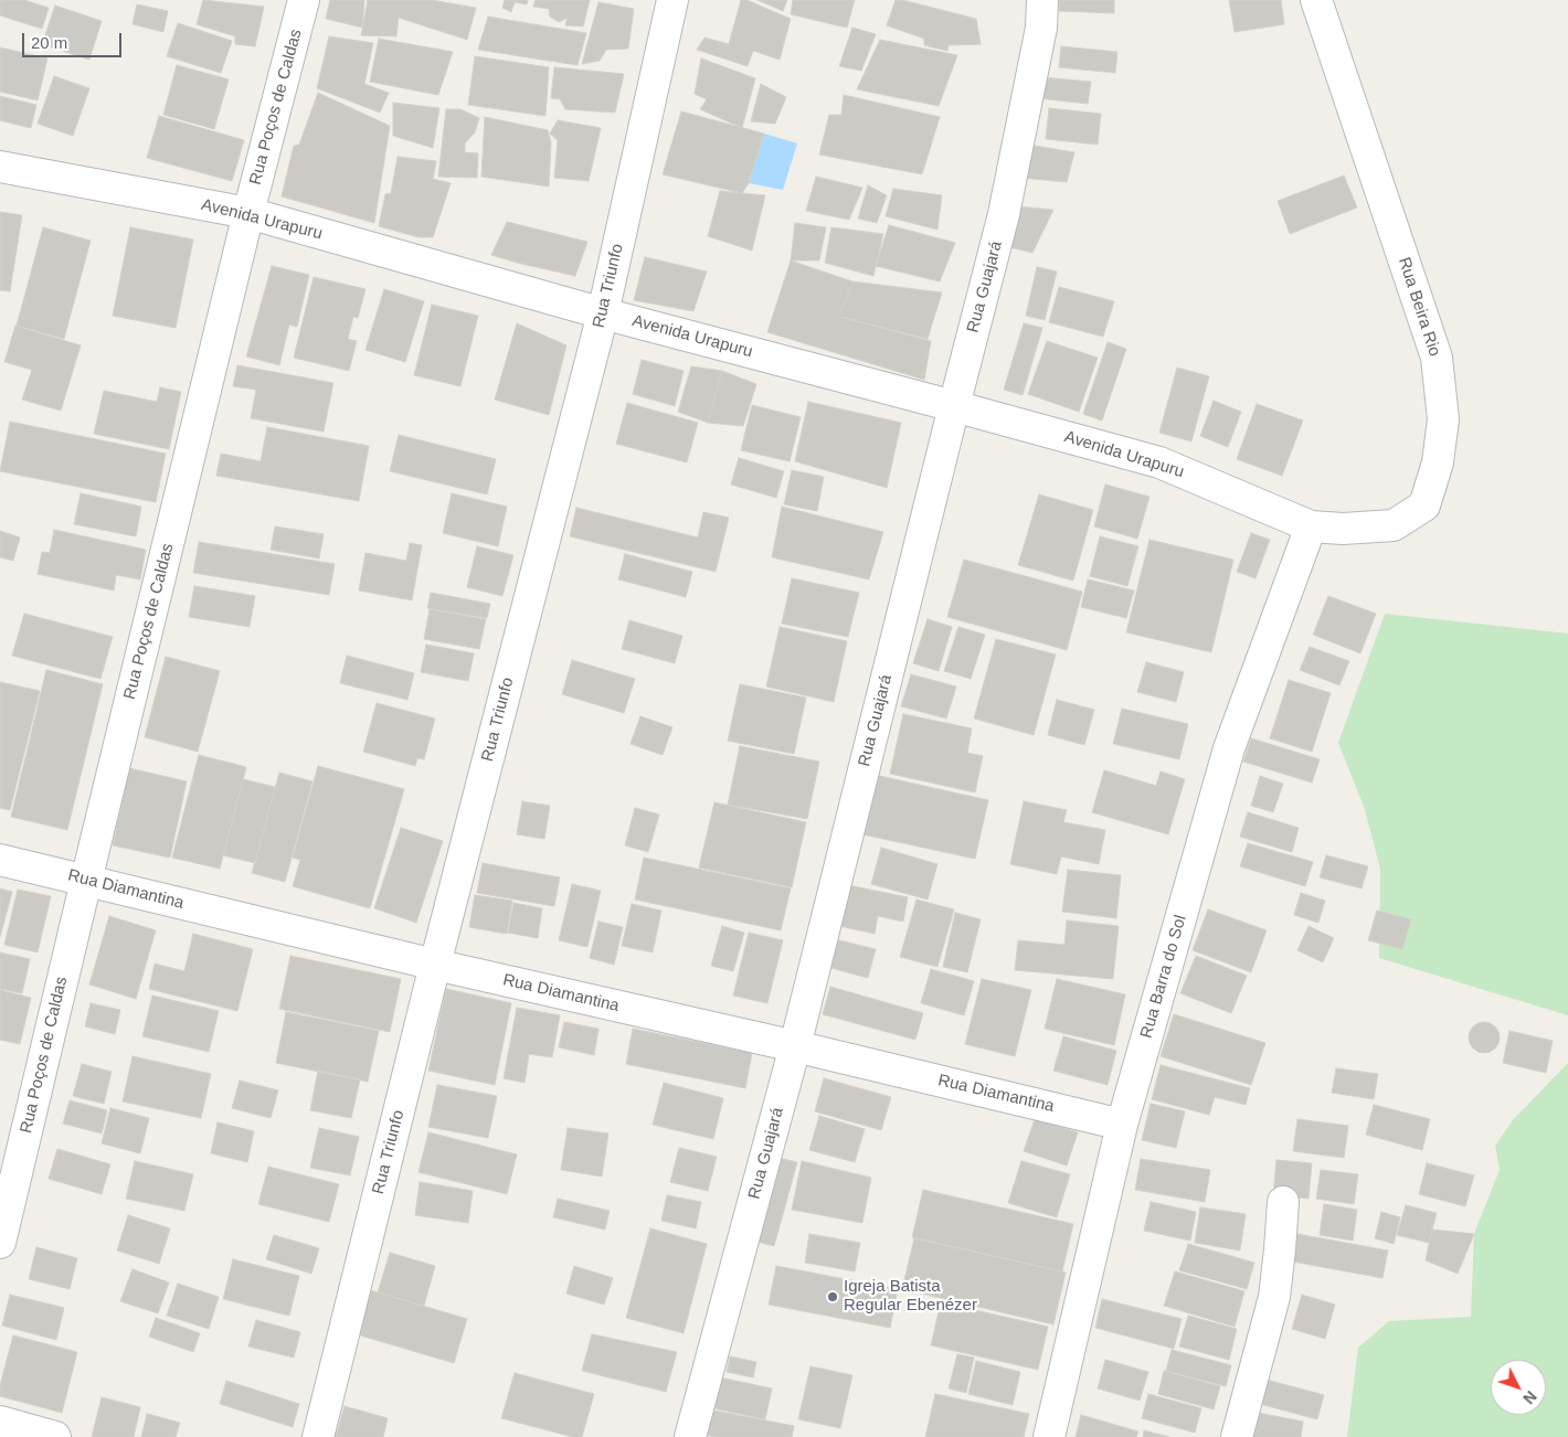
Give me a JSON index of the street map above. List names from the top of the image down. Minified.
{"streets":{"street":["Rua Poços de Caldas","Avenida Urapuru","Rua Triunfo","Rua Guajará","Rua Beira Rio","Rua Diamantina","Rua Barra do Sol"]},"crossings":[["Rua Poços de Caldas","Avenida Urapuru"],["Rua Poços de Caldas","Rua Diamantina"],["Avenida Urapuru","Rua Triunfo"],["Avenida Urapuru","Rua Guajará"],["Avenida Urapuru","Rua Beira Rio"],["Avenida Urapuru","Rua Barra do Sol"],["Rua Triunfo","Rua Diamantina"],["Rua Guajará","Rua Diamantina"],["Rua Beira Rio","Rua Barra do Sol"],["Rua Diamantina","Rua Barra do Sol"]],"places":["Igreja Batista Regular Ebenézer"],"scale_bar":"20 m","north":"bottom right"}
